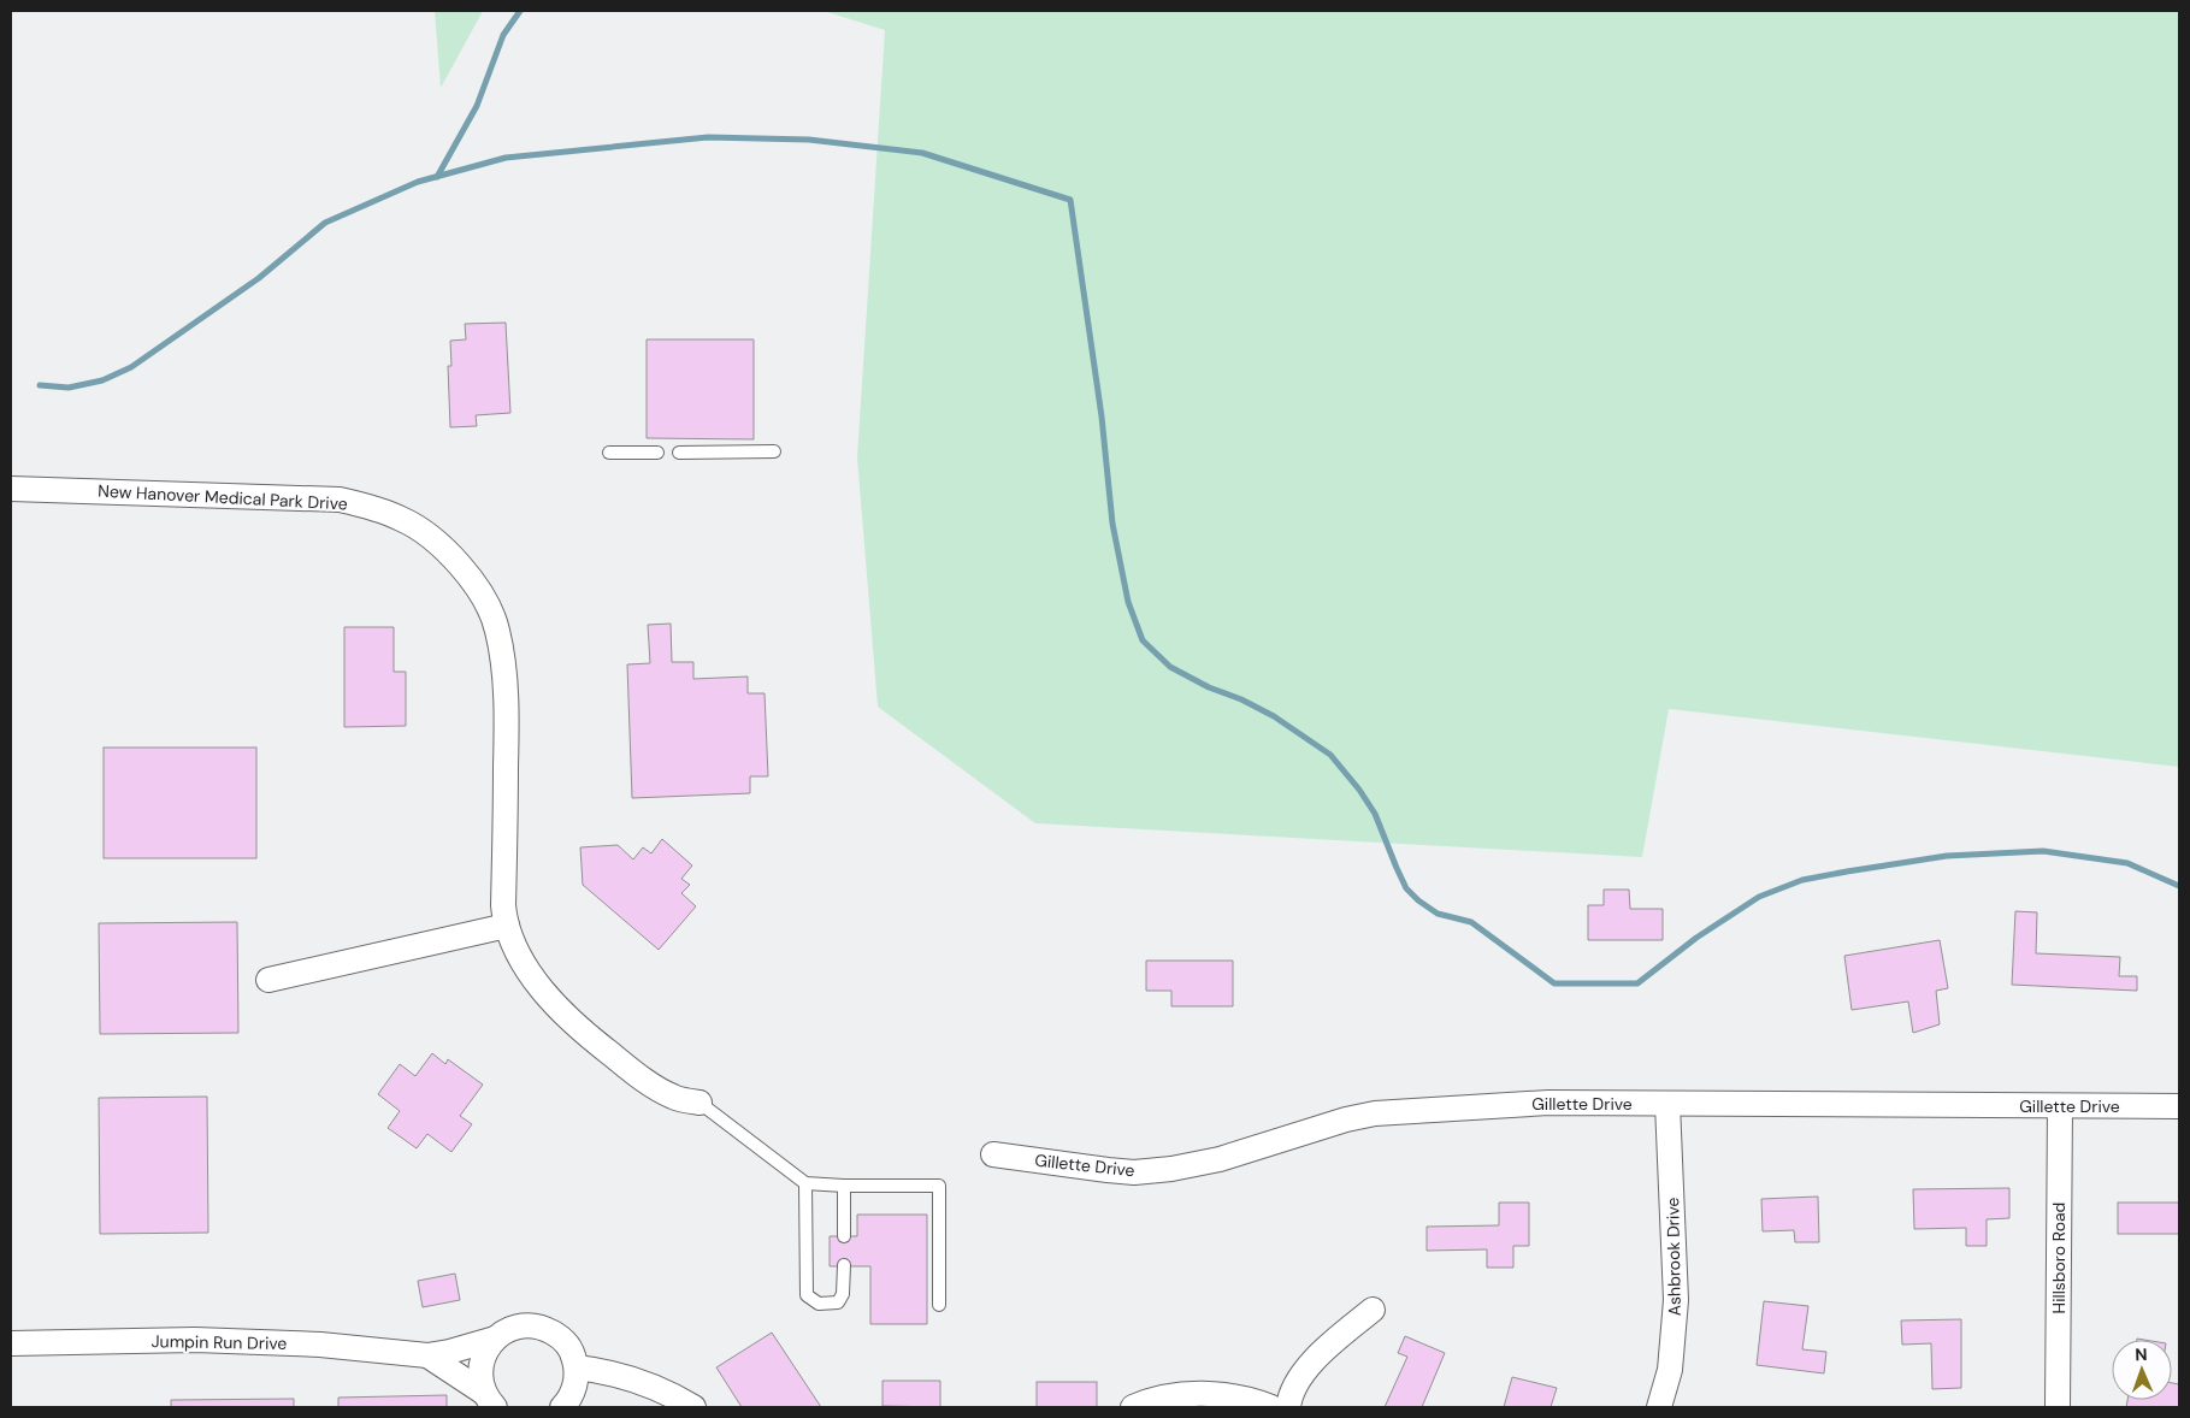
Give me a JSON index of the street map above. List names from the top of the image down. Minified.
{"streets":{"street":["New Hanover Medical Park Drive","Gillette Drive","Ashbrook Drive","Hillsboro Road","Jumpin Run Drive"]},"crossings":[["Gillette Drive","Ashbrook Drive"],["Gillette Drive","Hillsboro Road"]],"north":"top"}
